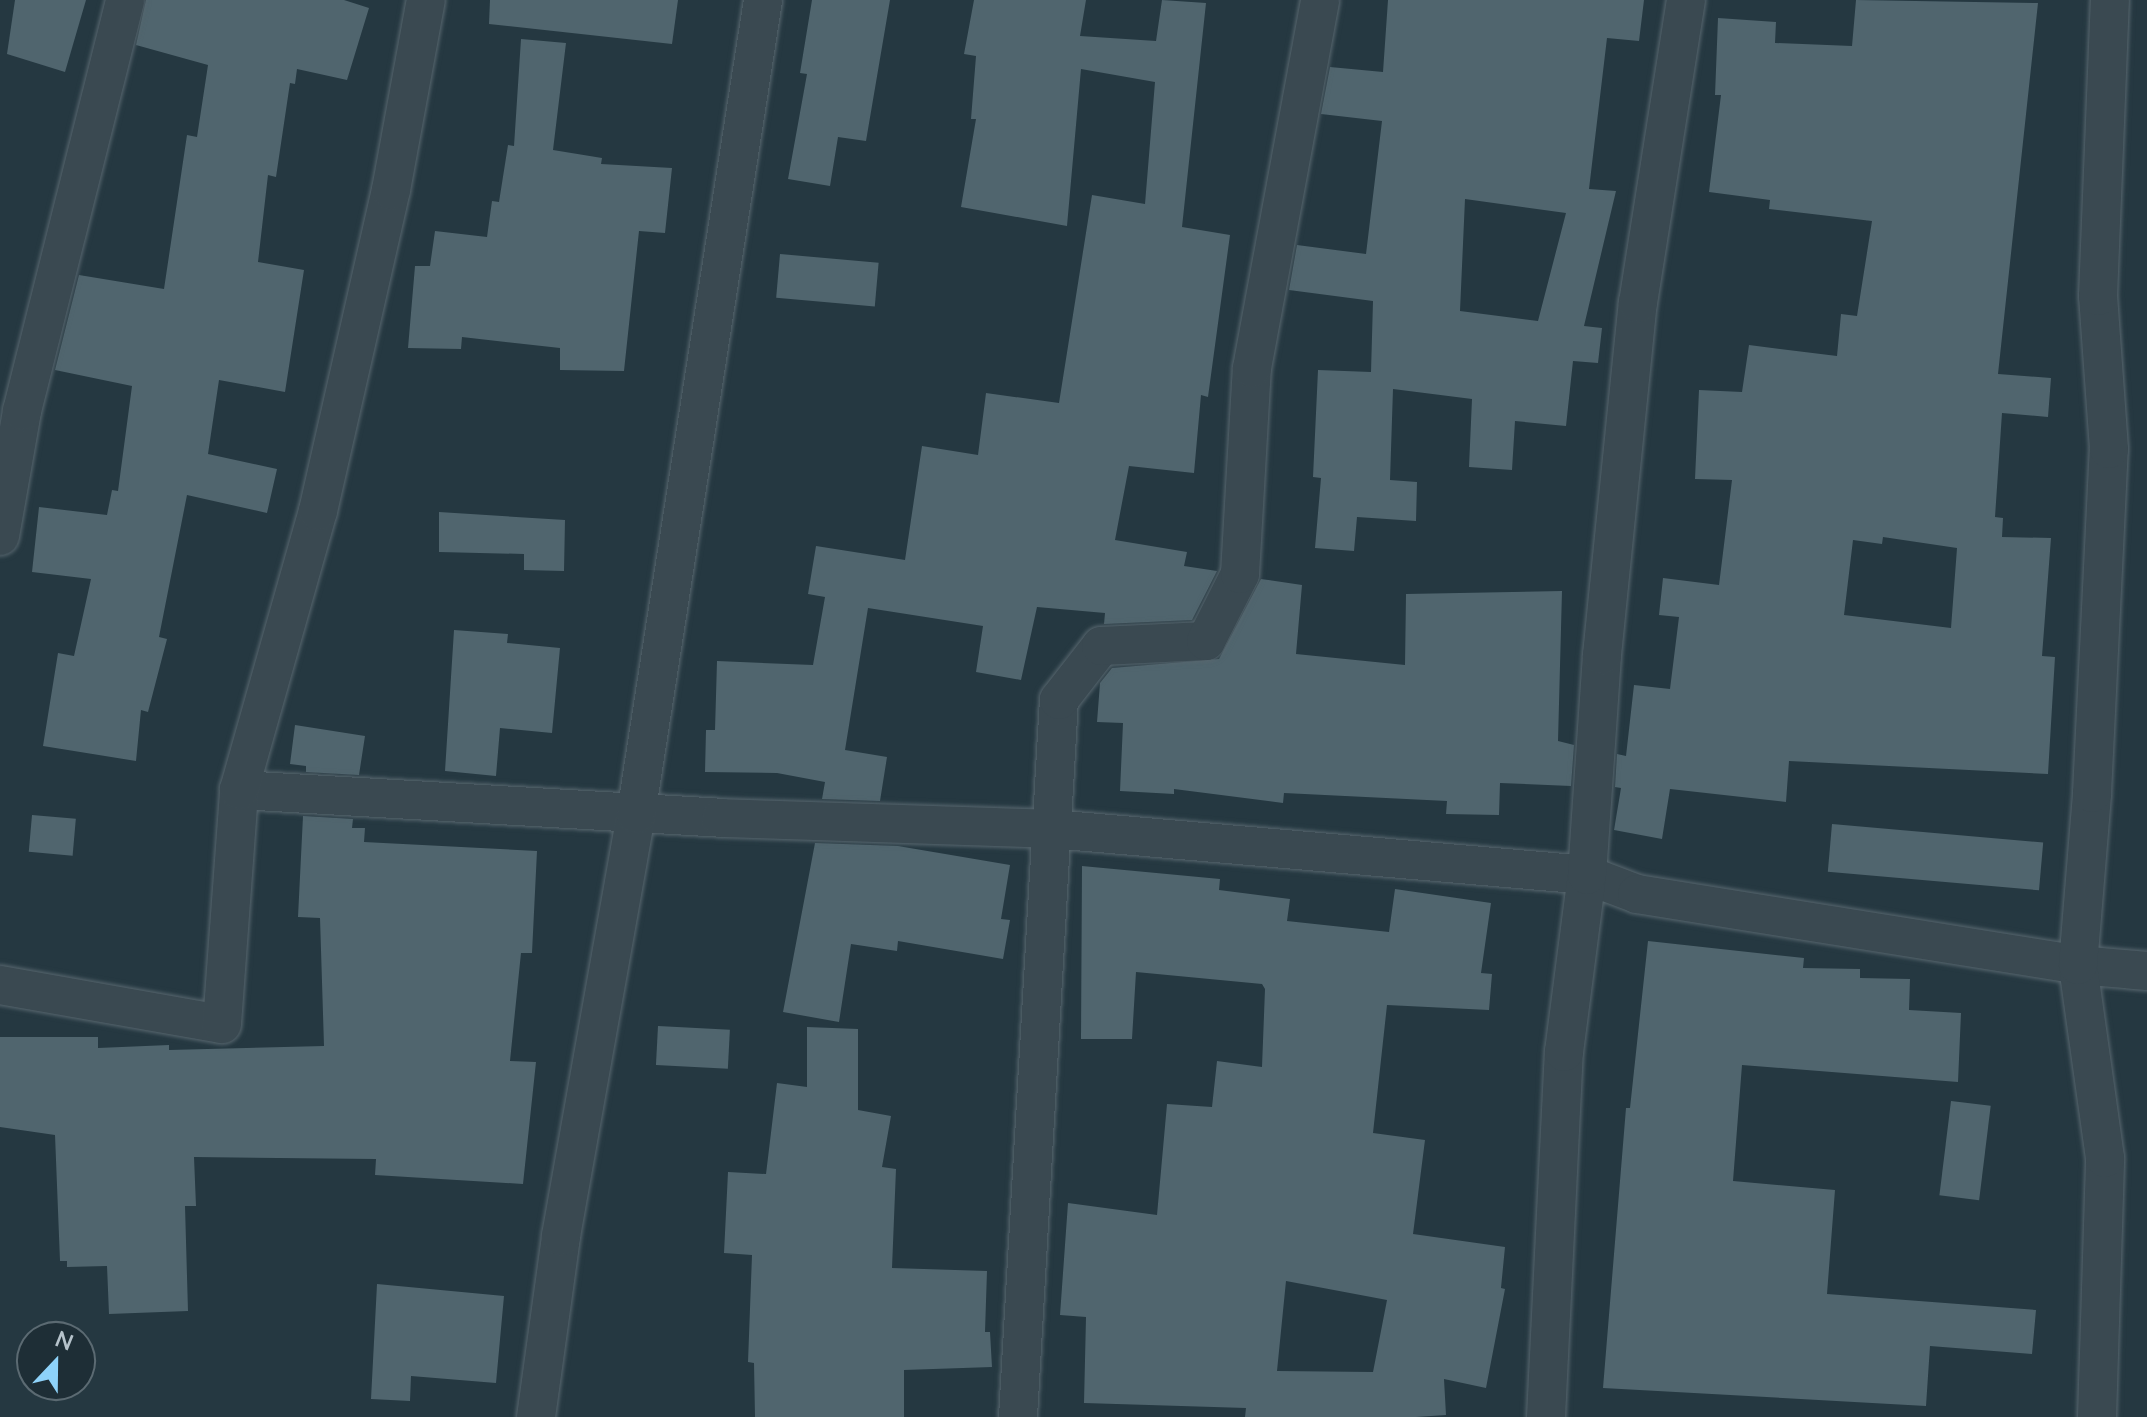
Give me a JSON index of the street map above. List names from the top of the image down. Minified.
{"north":"top"}
